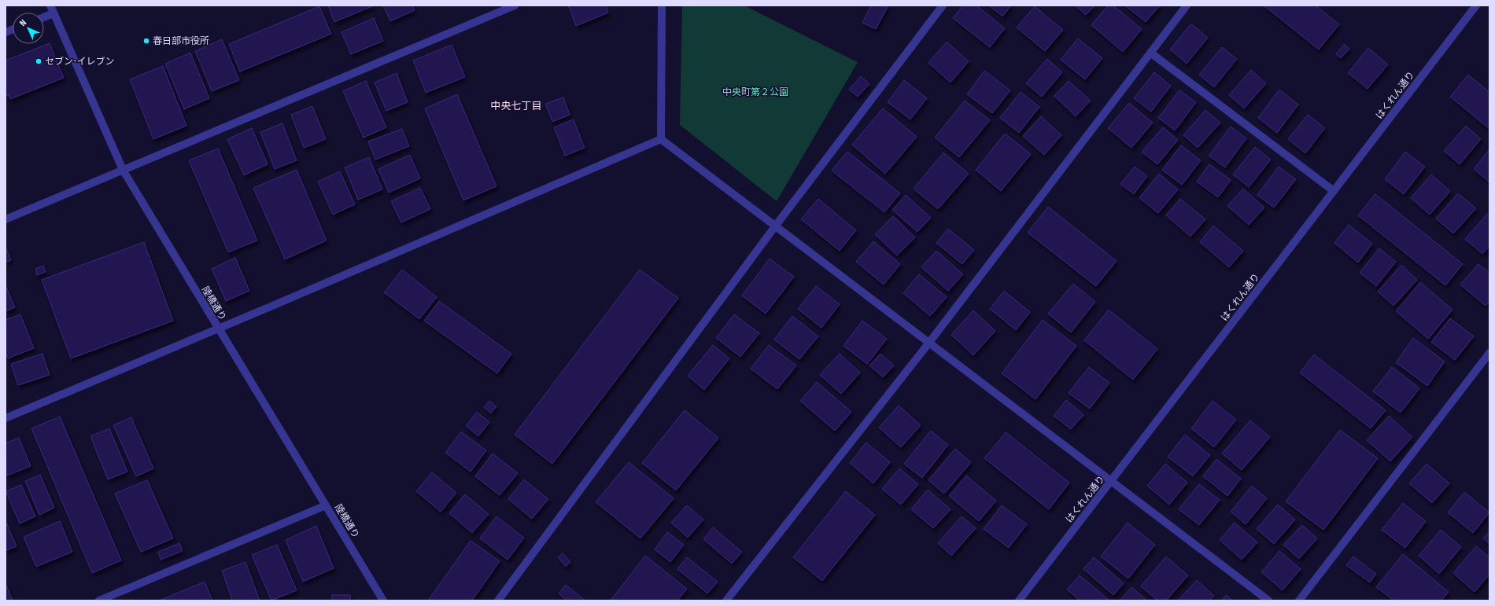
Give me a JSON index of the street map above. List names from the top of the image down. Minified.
{"streets":{"street":["はくれん通り","陸橋通り"]},"districts":["中央七丁目"],"parks":["中央町第２公園"],"places":["春日部市役所","セブン-イレブン"],"north":"top left"}
